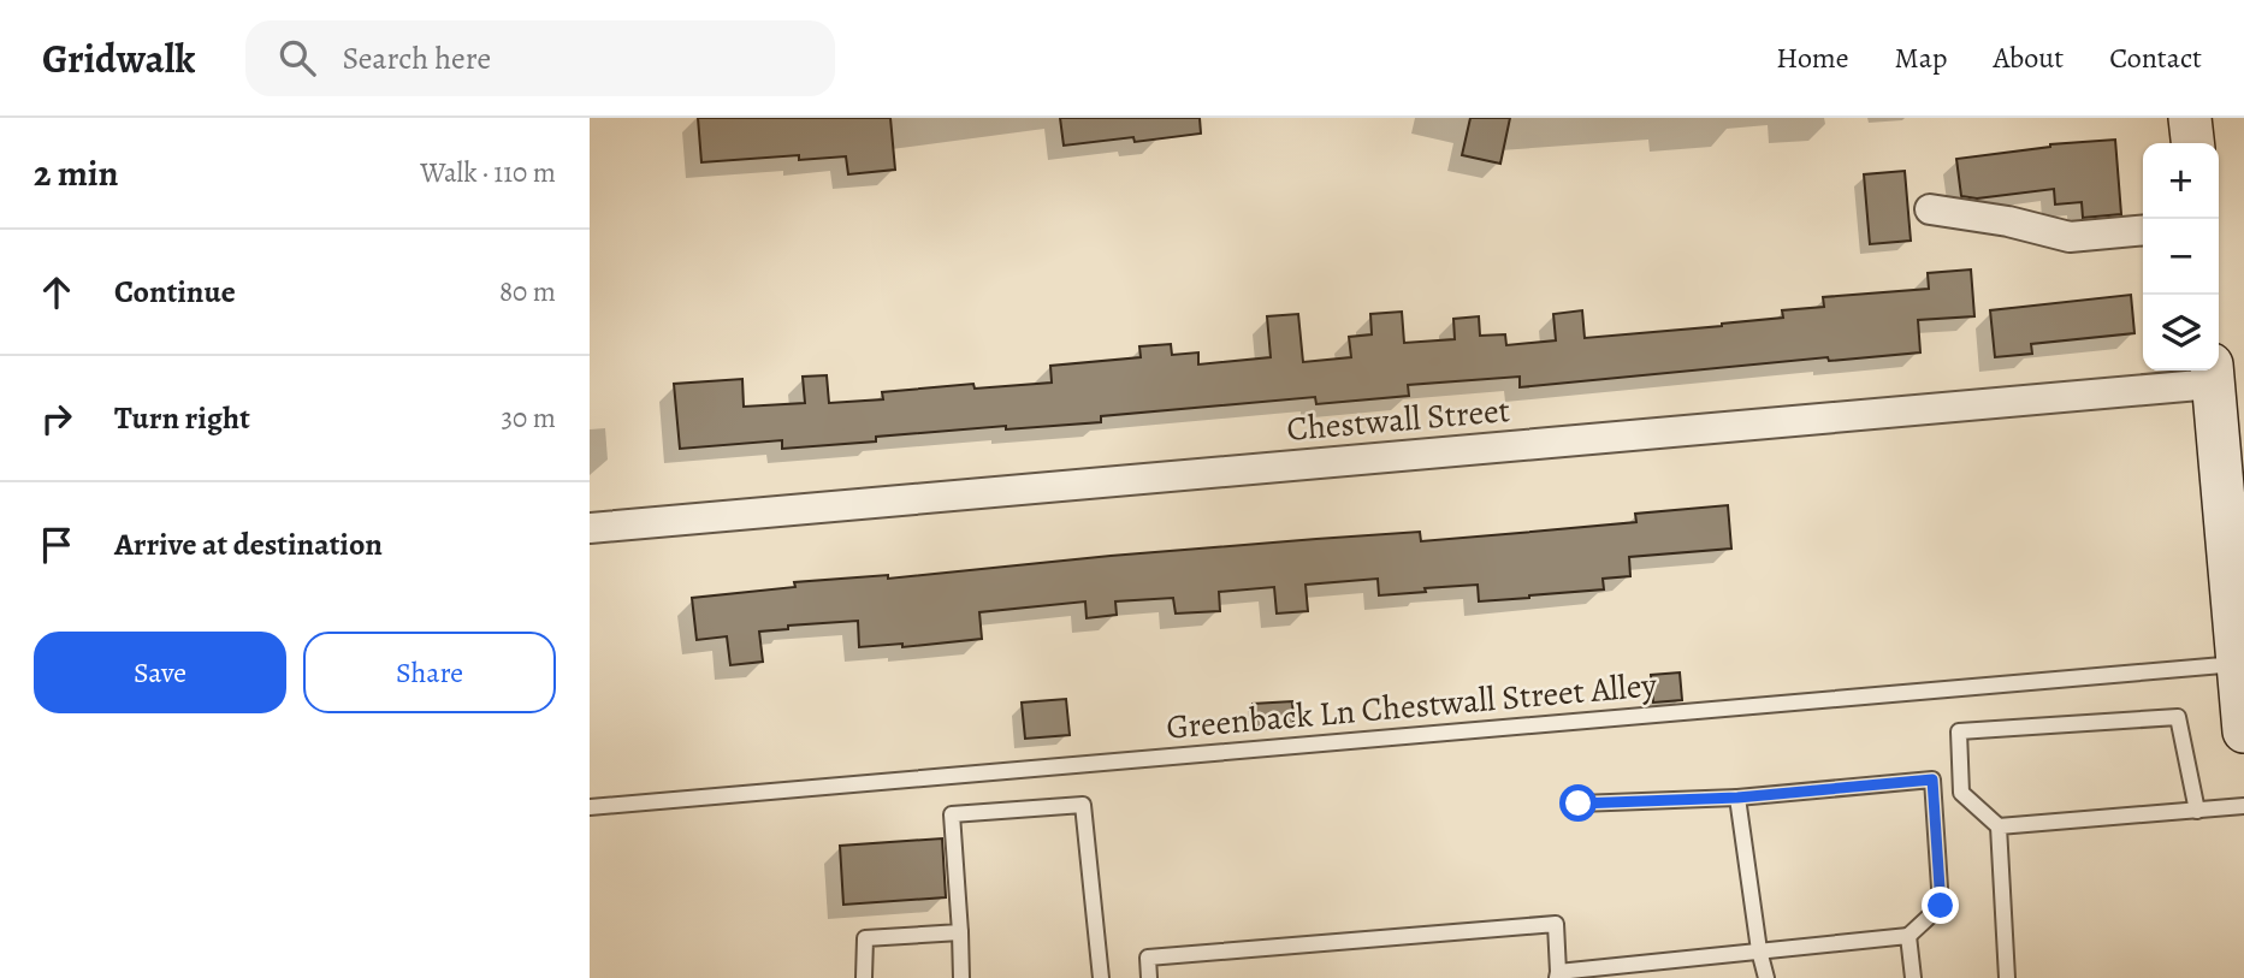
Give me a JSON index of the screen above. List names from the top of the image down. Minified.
{"streets":{"street":["Chestwall Street"],"lane":["Greenback Ln Chestwall Street Alley"]},"page":{"header":"Gridwalk","search":"Search here","nav":["Home","Map","About","Contact"],"heading":["2 min","Walk · 110 m"],"map_buttons":["+","−"],"list":[["Continue","80 m"],["Turn right","30 m"],"Arrive at destination"],"buttons":["Save","Share"]}}
